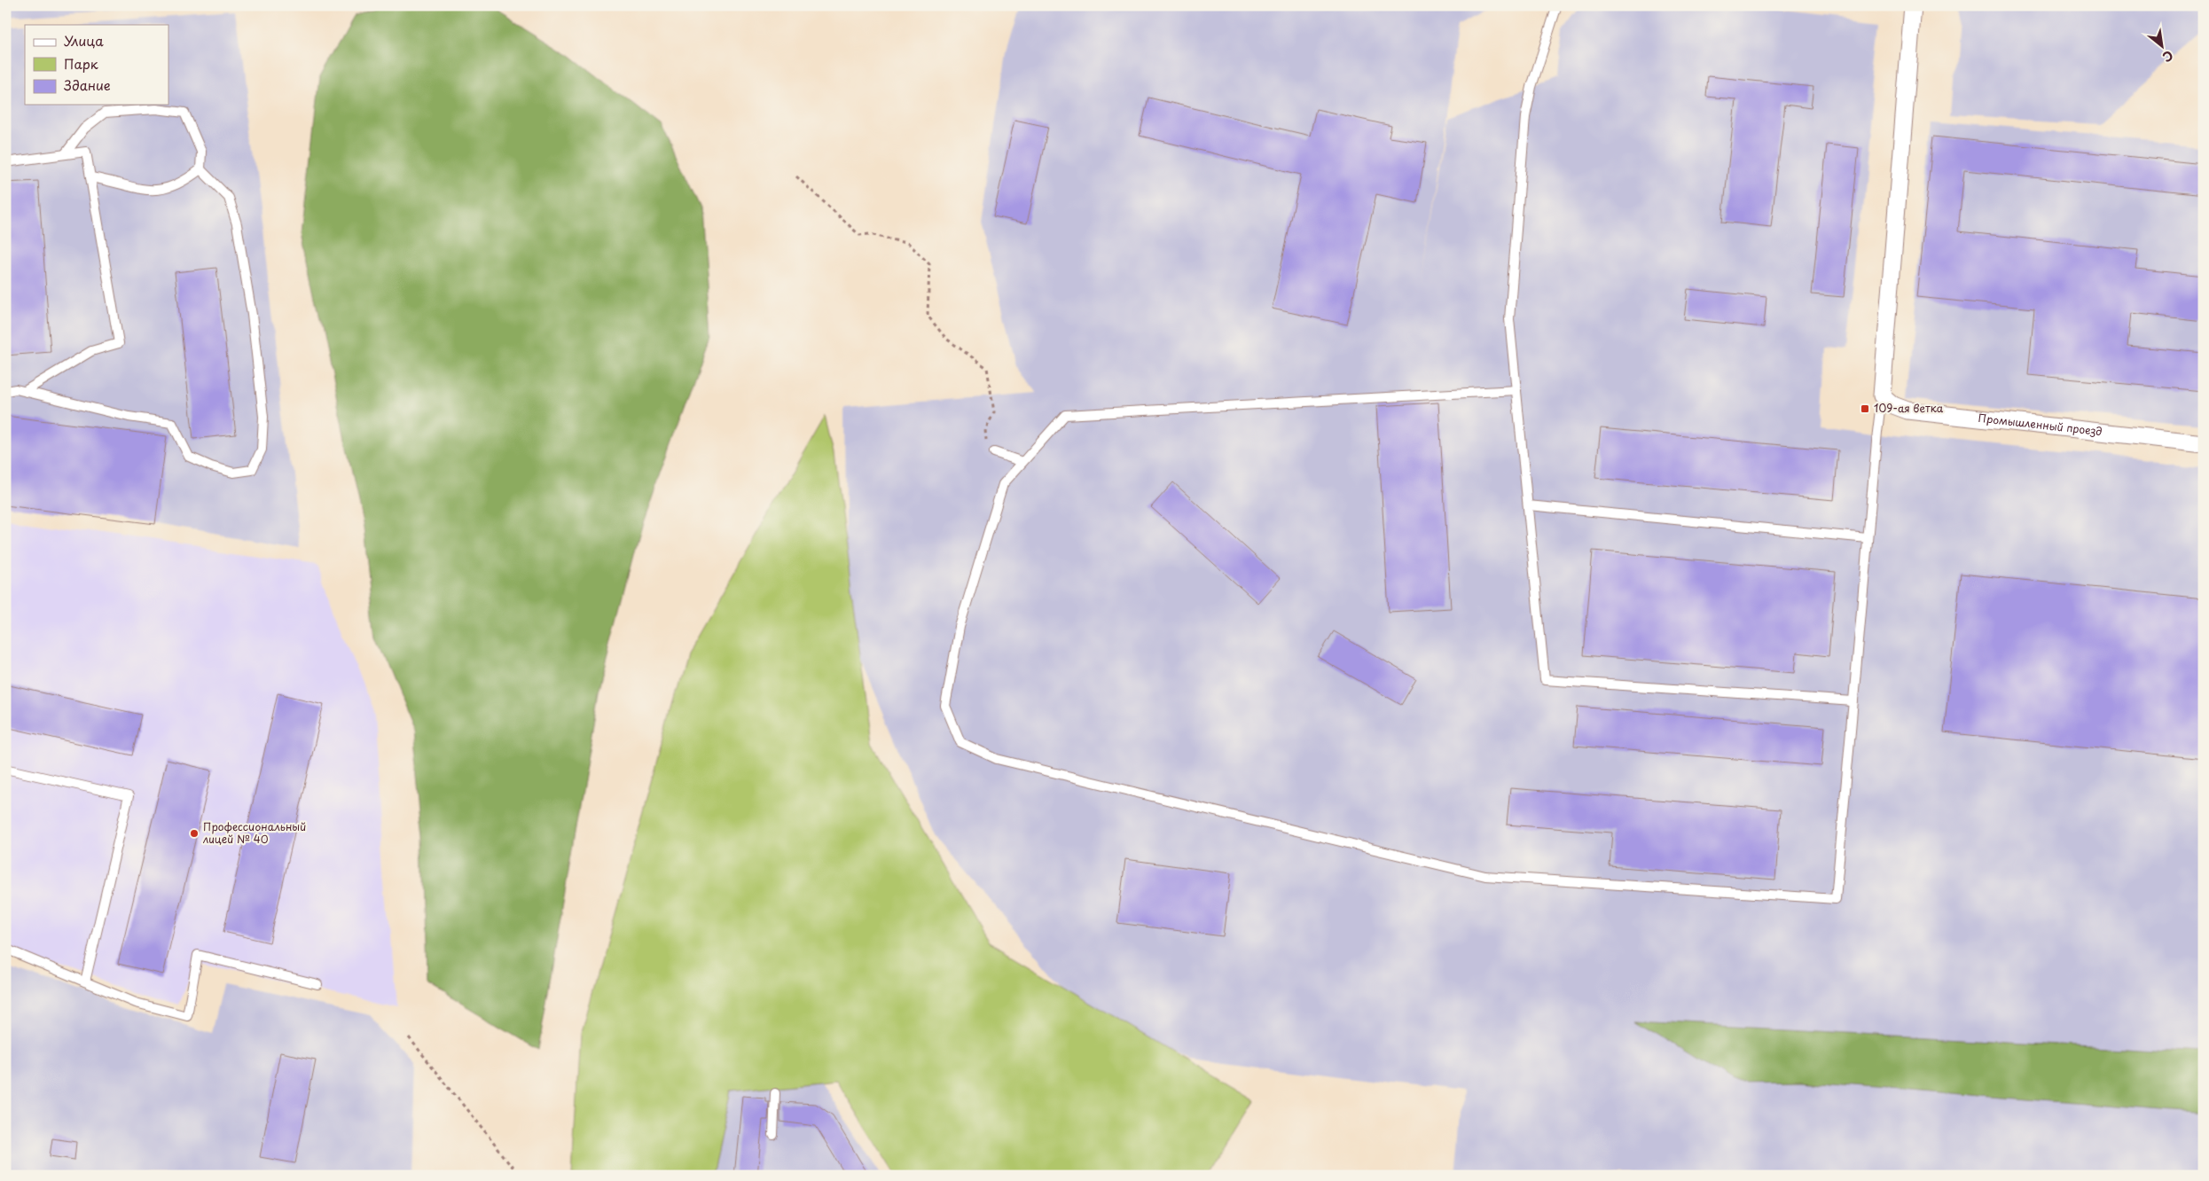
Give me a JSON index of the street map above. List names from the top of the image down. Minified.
{"streets":{"street":["Промышленный проезд"]},"places":{"transit":["109-ая ветка"],"other":["Профессиональный лицей № 40"]},"legend":["Улица","Парк","Здание"],"north":"bottom right"}
